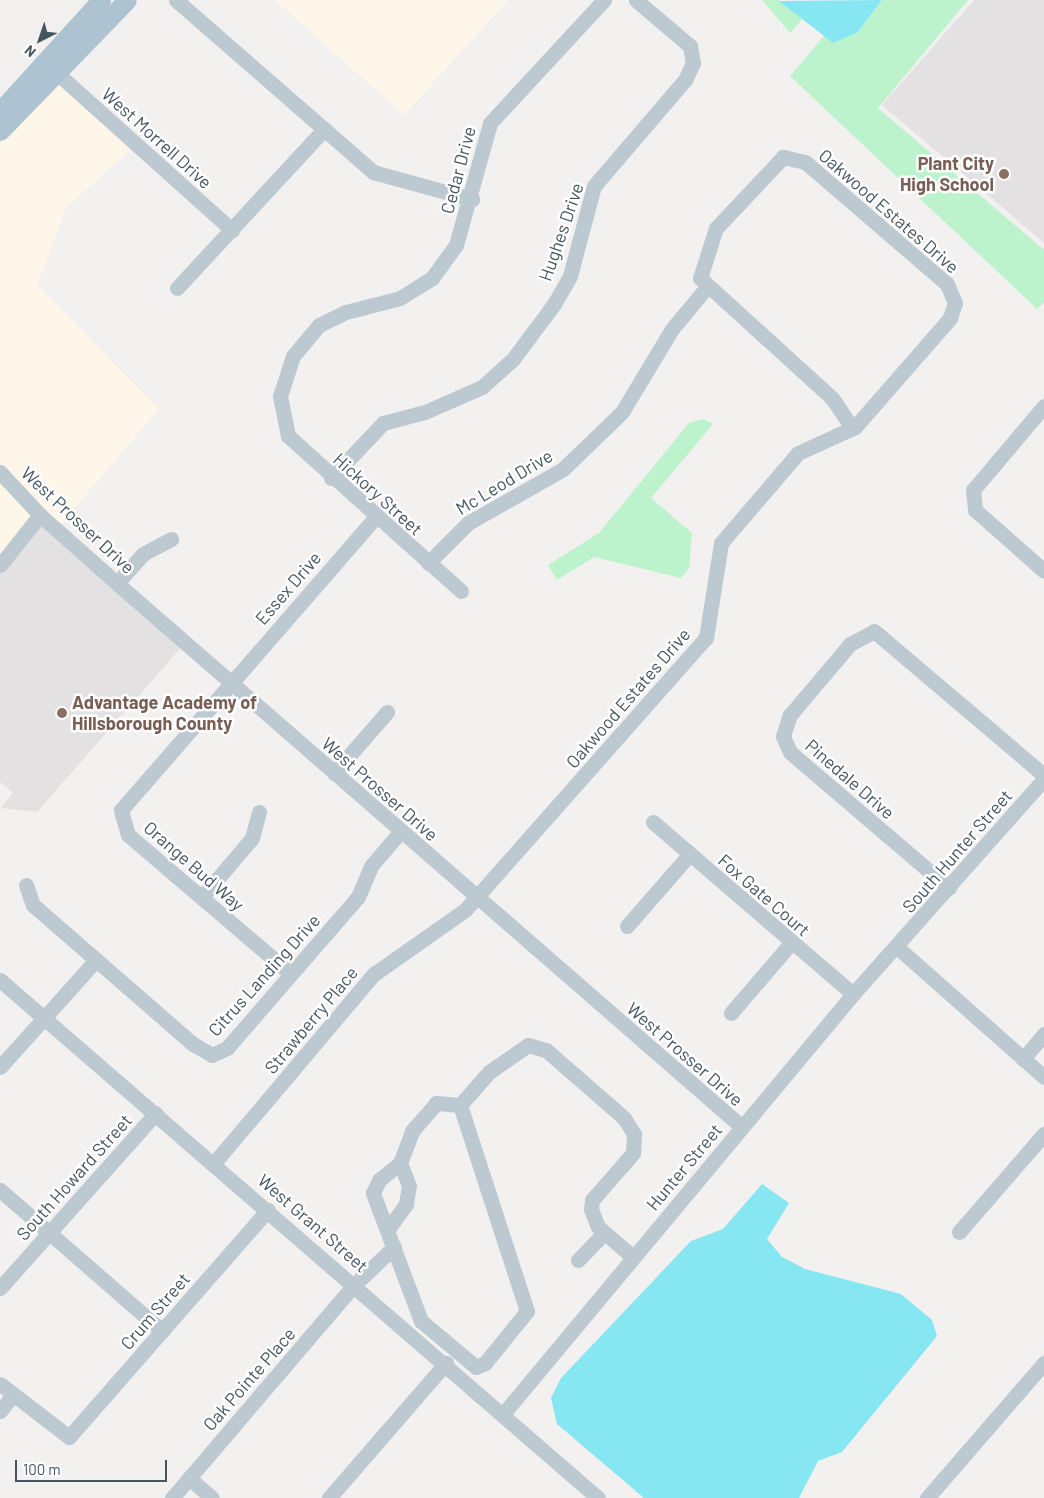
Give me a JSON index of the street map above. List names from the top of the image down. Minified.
{"streets":{"street":["West Morrell Drive","Cedar Drive","Oakwood Estates Drive","Hughes Drive","Mc Leod Drive","Hickory Street","West Prosser Drive","Essex Drive","Pinedale Drive","South Hunter Street","Orange Bud Way","Fox Gate Court","Citrus Landing Drive","Strawberry Place","Hunter Street","South Howard Street","West Grant Street","Crum Street","Oak Pointe Place"]},"crossings":[["Cedar Drive","Hickory Street"],["Oakwood Estates Drive","Mc Leod Drive"],["Oakwood Estates Drive","West Prosser Drive"],["Oakwood Estates Drive","Strawberry Place"],["Hughes Drive","Hickory Street"],["Mc Leod Drive","Hickory Street"],["Hickory Street","Essex Drive"],["West Prosser Drive","Essex Drive"],["West Prosser Drive","Orange Bud Way"],["West Prosser Drive","Citrus Landing Drive"],["West Prosser Drive","Strawberry Place"],["West Prosser Drive","Hunter Street"],["Essex Drive","Orange Bud Way"],["Pinedale Drive","South Hunter Street"],["South Hunter Street","Hunter Street"],["Orange Bud Way","Citrus Landing Drive"],["Fox Gate Court","Hunter Street"],["Strawberry Place","West Grant Street"],["Hunter Street","West Grant Street"],["South Howard Street","West Grant Street"],["West Grant Street","Crum Street"],["West Grant Street","Oak Pointe Place"]],"places":["Plant City High School","Advantage Academy of Hillsborough County"],"scale_bar":"100 m","north":"bottom left"}
